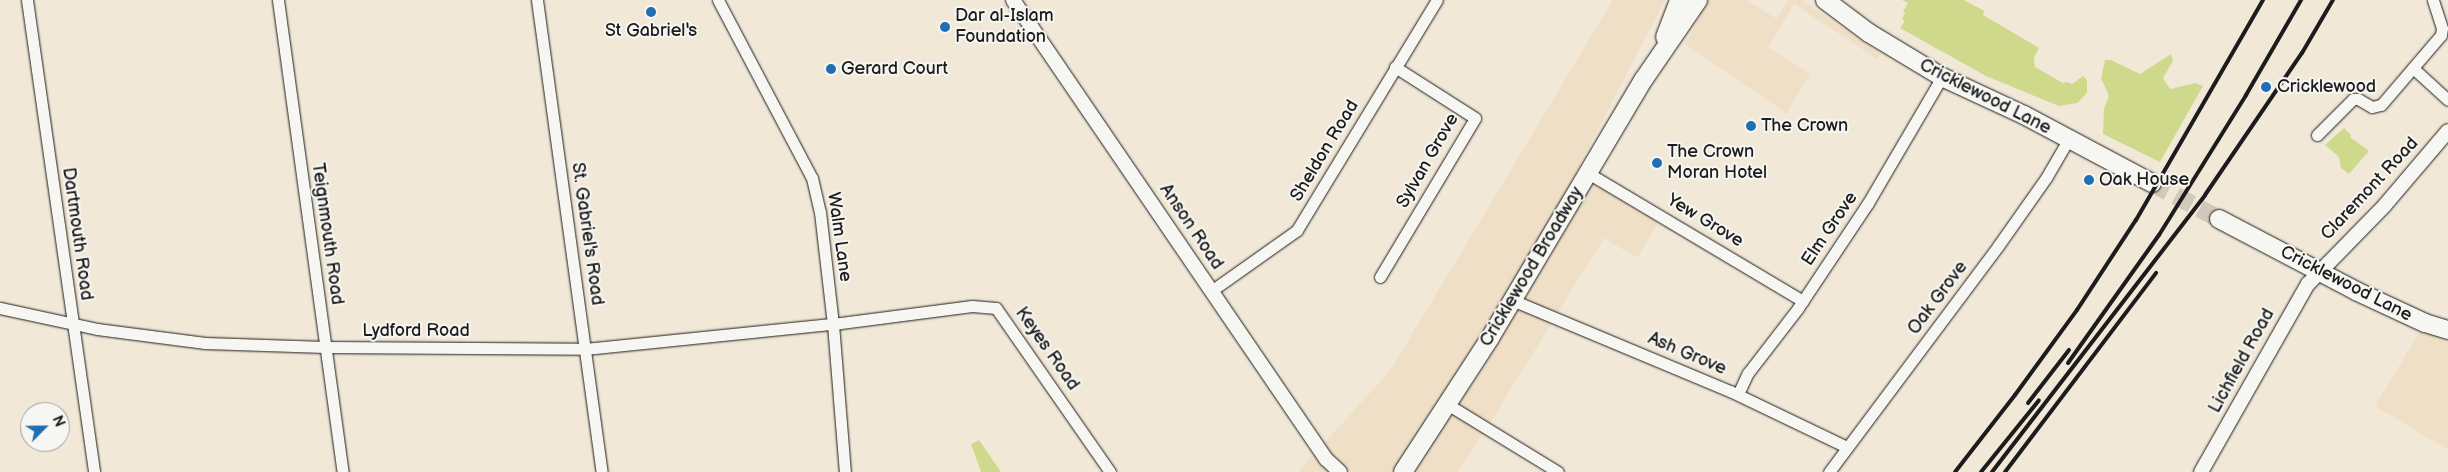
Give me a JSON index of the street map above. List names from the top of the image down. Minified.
{"streets":{"main road":["Cricklewood Lane","Cricklewood Broadway"],"street":["Sheldon Road","Sylvan Grove","Claremont Road","Yew Grove","Anson Road","Elm Grove","Dartmouth Road","Teignmouth Road","St. Gabriel's Road","Walm Lane","Oak Grove","Lydford Road","Keyes Road","Ash Grove","Lichfield Road"]},"crossings":[["Cricklewood Lane","Claremont Road"],["Cricklewood Lane","Elm Grove"],["Cricklewood Lane","Oak Grove"],["Cricklewood Lane","Lichfield Road"],["Sheldon Road","Sylvan Grove"],["Sheldon Road","Anson Road"],["Claremont Road","Lichfield Road"],["Yew Grove","Elm Grove"],["Yew Grove","Cricklewood Broadway"],["Elm Grove","Ash Grove"],["Dartmouth Road","Lydford Road"],["Teignmouth Road","Lydford Road"],["St. Gabriel's Road","Lydford Road"],["Walm Lane","Lydford Road"],["Walm Lane","Keyes Road"],["Cricklewood Broadway","Ash Grove"],["Oak Grove","Ash Grove"],["Lydford Road","Keyes Road"]],"places":["St Gabriel's","Dar al-Islam Foundation","Gerard Court","Cricklewood","The Crown","The Crown Moran Hotel","Oak House"],"north":"top right"}
